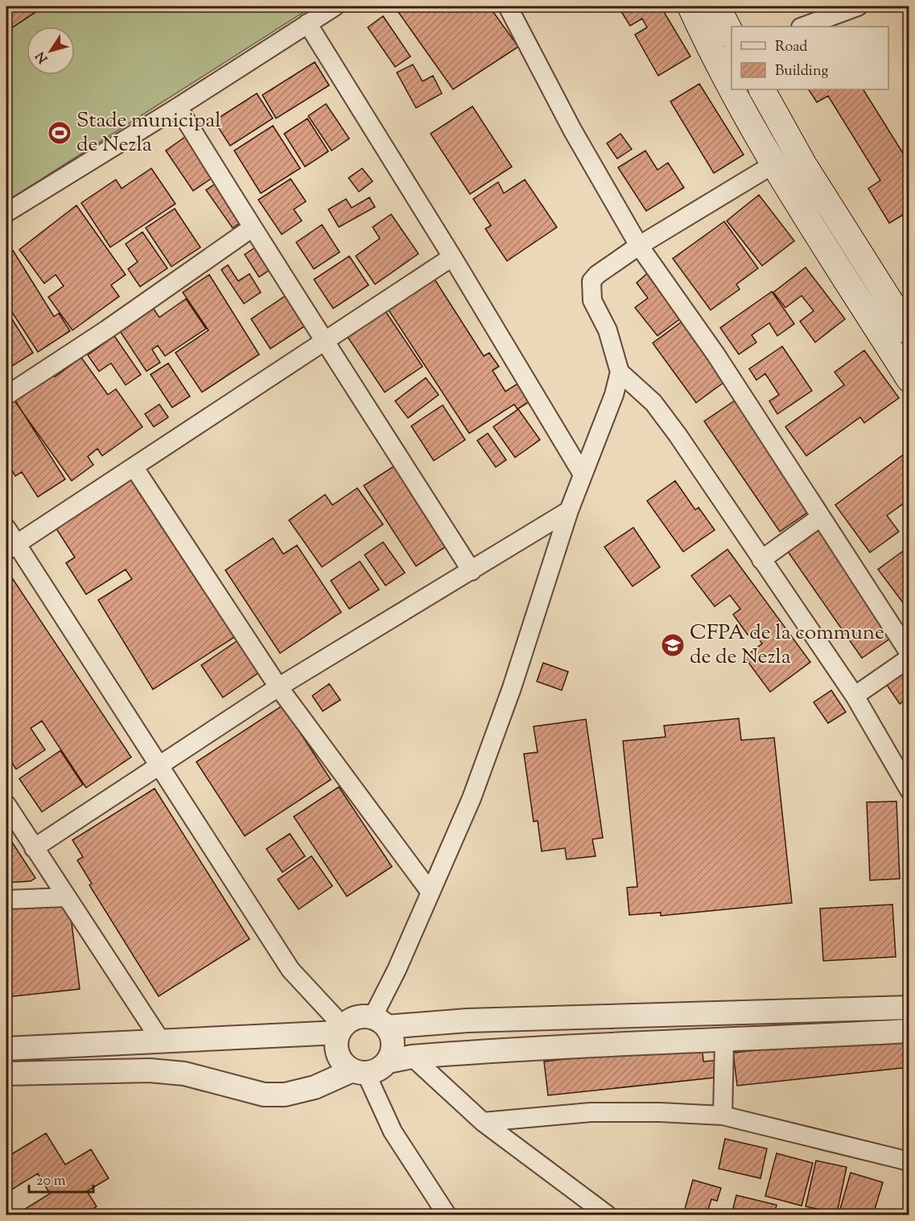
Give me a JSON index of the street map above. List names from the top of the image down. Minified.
{"places":{"sports":["Stade municipal de Nezla"],"school or university":["CFPA de la commune de de Nezla"]},"legend":["Road","Building"],"scale_bar":"20 m","north":"bottom left"}
